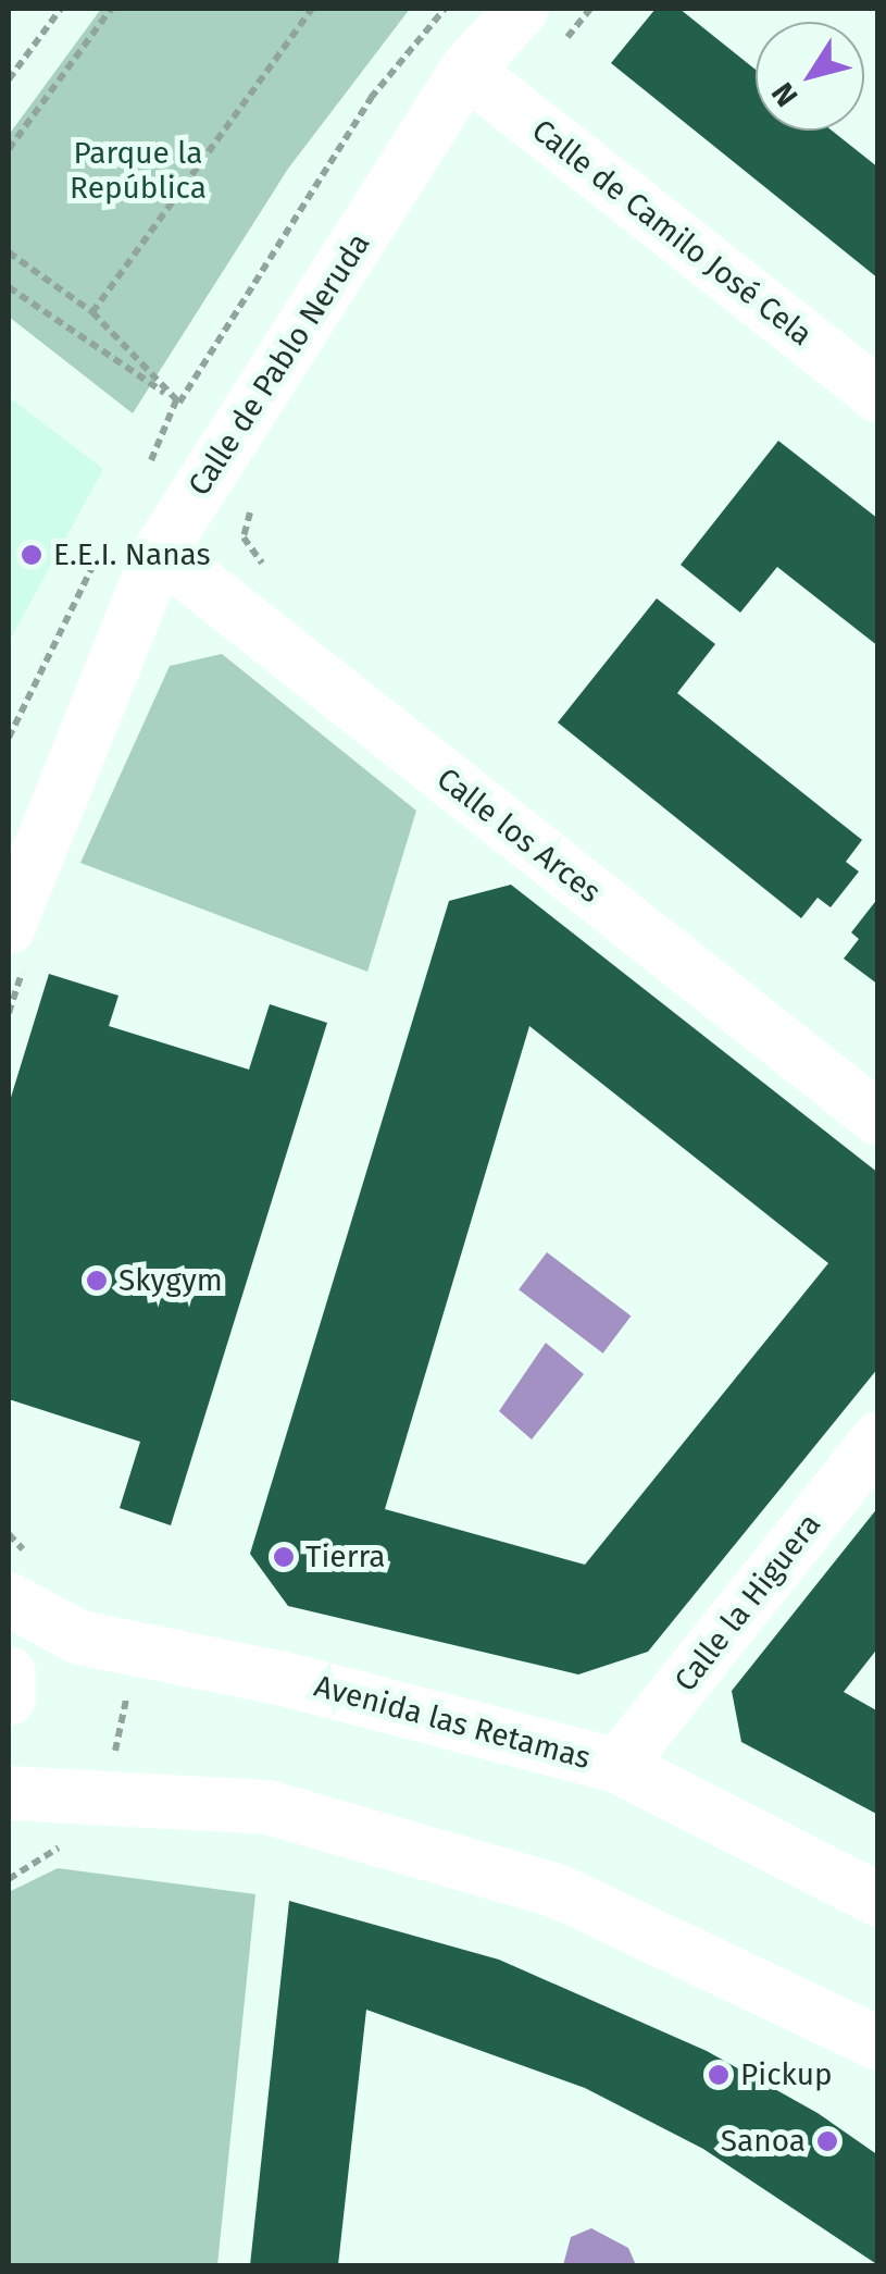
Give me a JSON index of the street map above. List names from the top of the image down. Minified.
{"streets":{"street":["Calle de Camilo José Cela","Calle de Pablo Neruda","Calle los Arces","Calle la Higuera","Avenida las Retamas"]},"crossings":[["Calle de Camilo José Cela","Calle de Pablo Neruda"],["Calle de Pablo Neruda","Calle los Arces"],["Calle la Higuera","Avenida las Retamas"]],"parks":["Parque la República"],"places":["E.E.I. Nanas","Skygym","Tierra","Pickup","Sanoa"],"north":"bottom left"}
